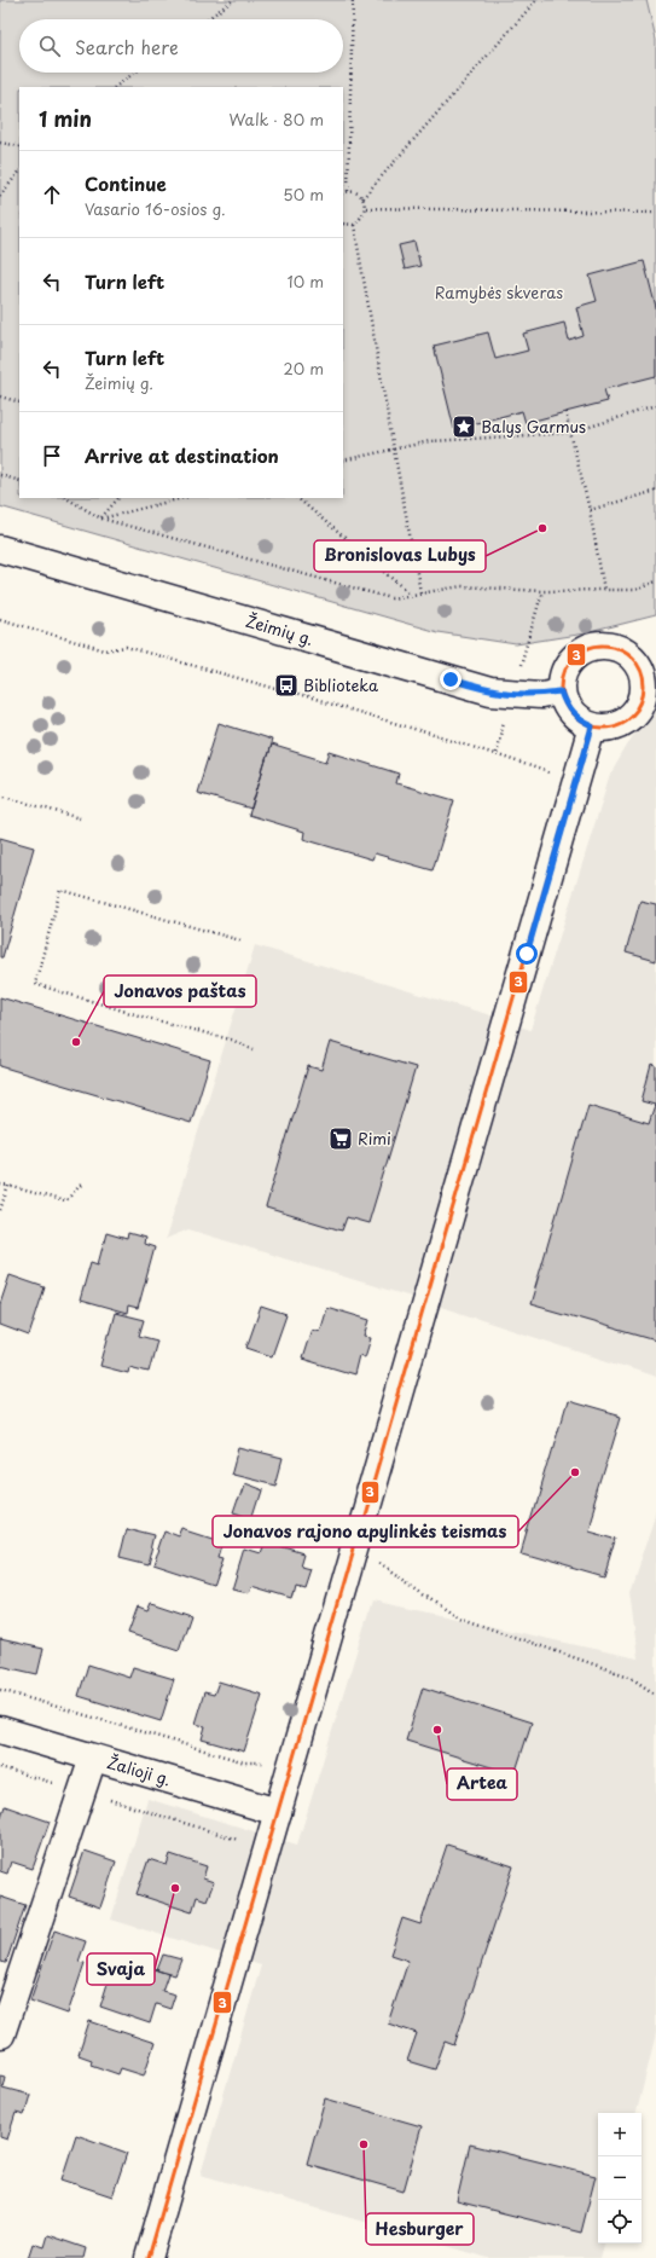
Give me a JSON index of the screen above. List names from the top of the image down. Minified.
{"streets":{"main road":["Žeimių g.","Žalioji g."]},"parks":["Ramybės skveras"],"places":{"place":["Balys Garmus"],"other":["Bronislovas Lubys","Jonavos paštas","Jonavos rajono apylinkės teismas","Artea","Svaja","Hesburger"],"bus stop":["Biblioteka"],"supermarket":["Rimi"]},"lines":["transit line 3"],"page":{"search":"Search here","heading":["1 min","Walk · 80 m"],"list":[["Continue","Vasario 16-osios g.","50 m"],["Turn left","10 m"],["Turn left","Žeimių g.","20 m"],"Arrive at destination"],"map_buttons":["+","−"]}}
